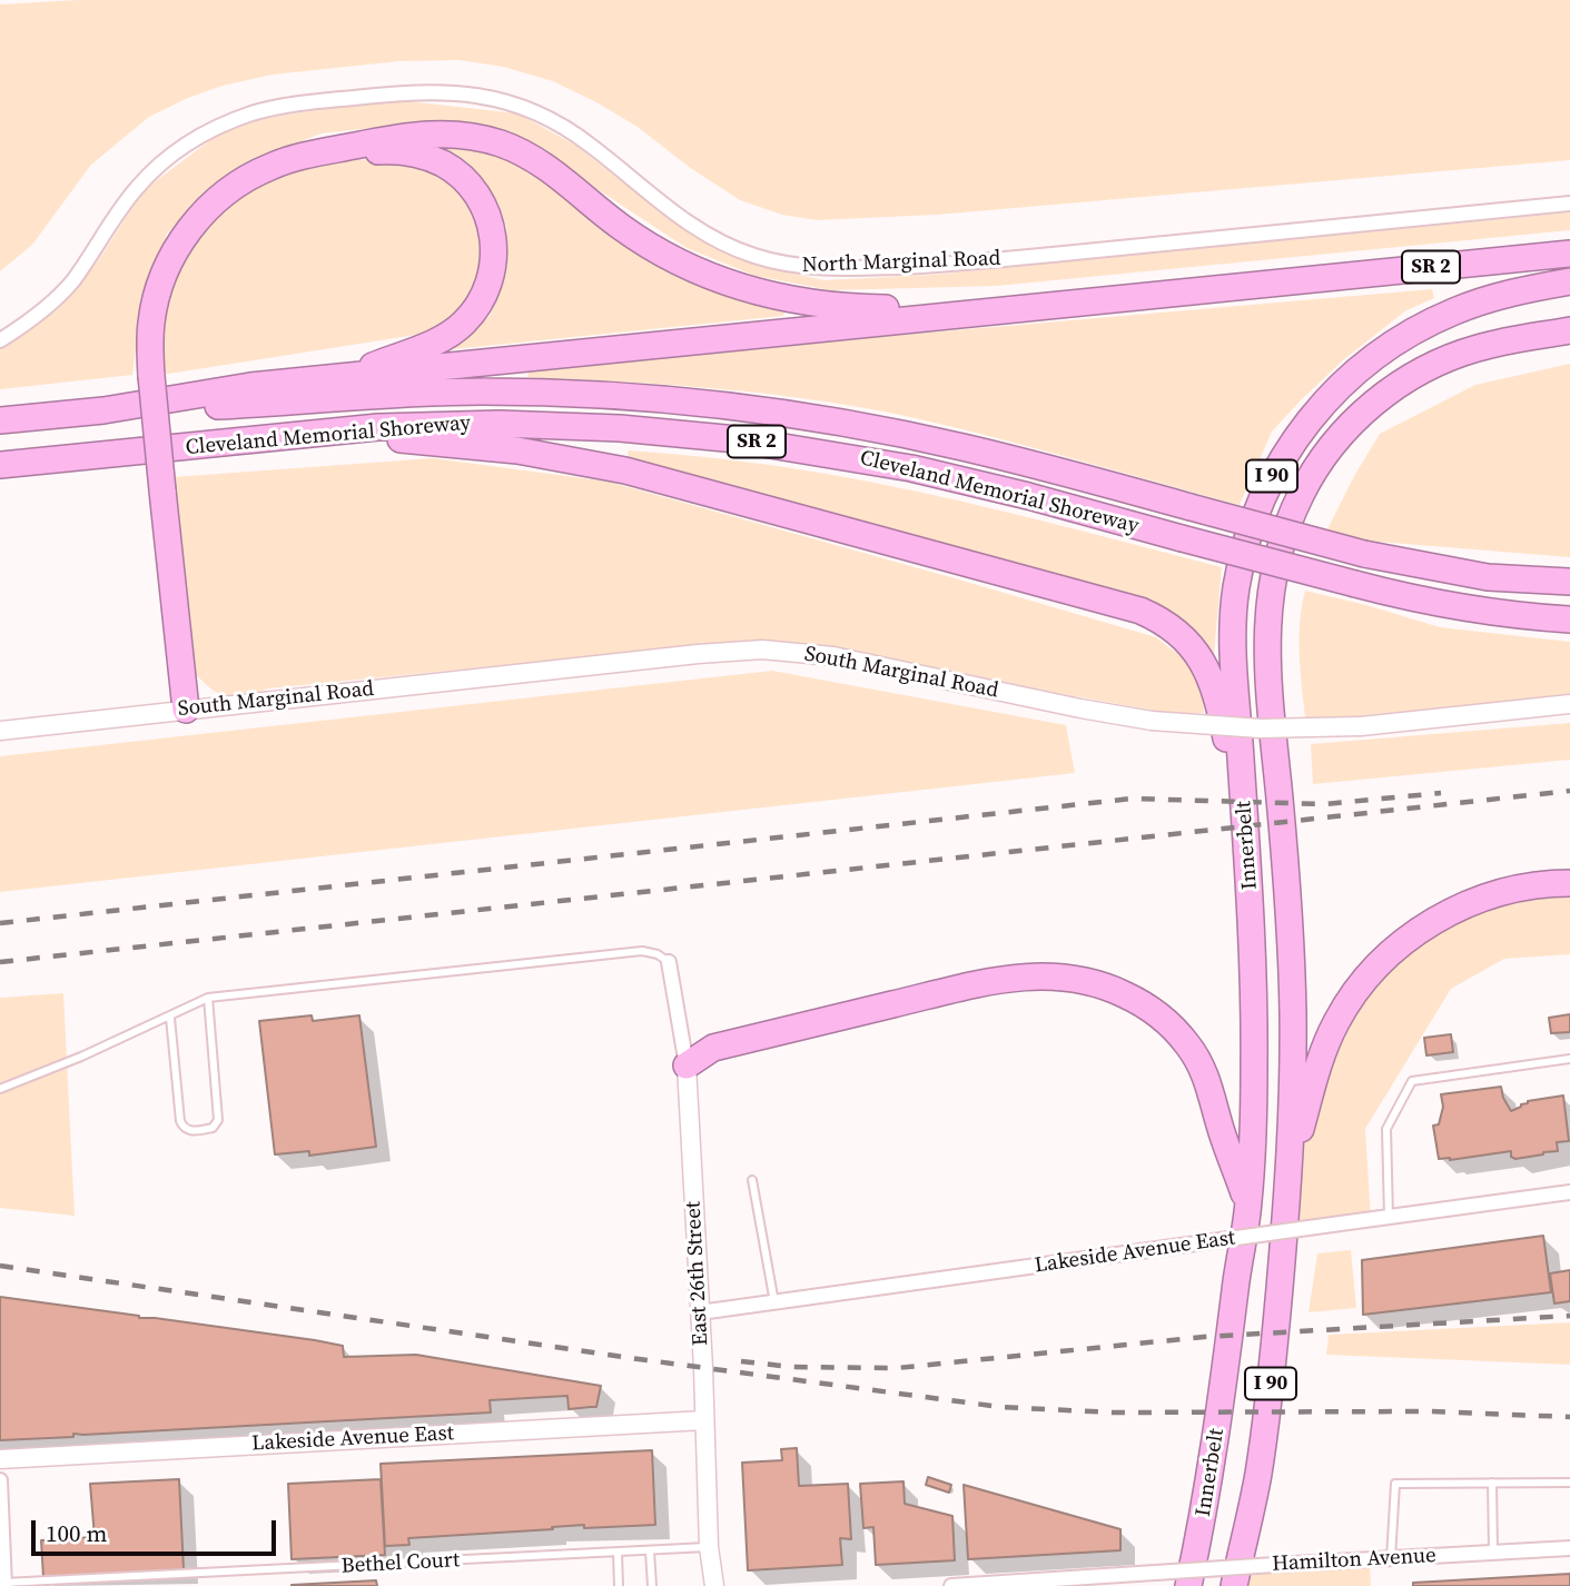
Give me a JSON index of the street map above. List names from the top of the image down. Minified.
{"streets":{"highway":["SR 2","Cleveland Memorial Shoreway","I 90","Innerbelt"],"street":["North Marginal Road","South Marginal Road","Lakeside Avenue East","East 26th Street","Hamilton Avenue"],"lane":["Bethel Court"]},"crossings":[["Lakeside Avenue East","East 26th Street"],["East 26th Street","Bethel Court"]],"scale_bar":"100 m"}
